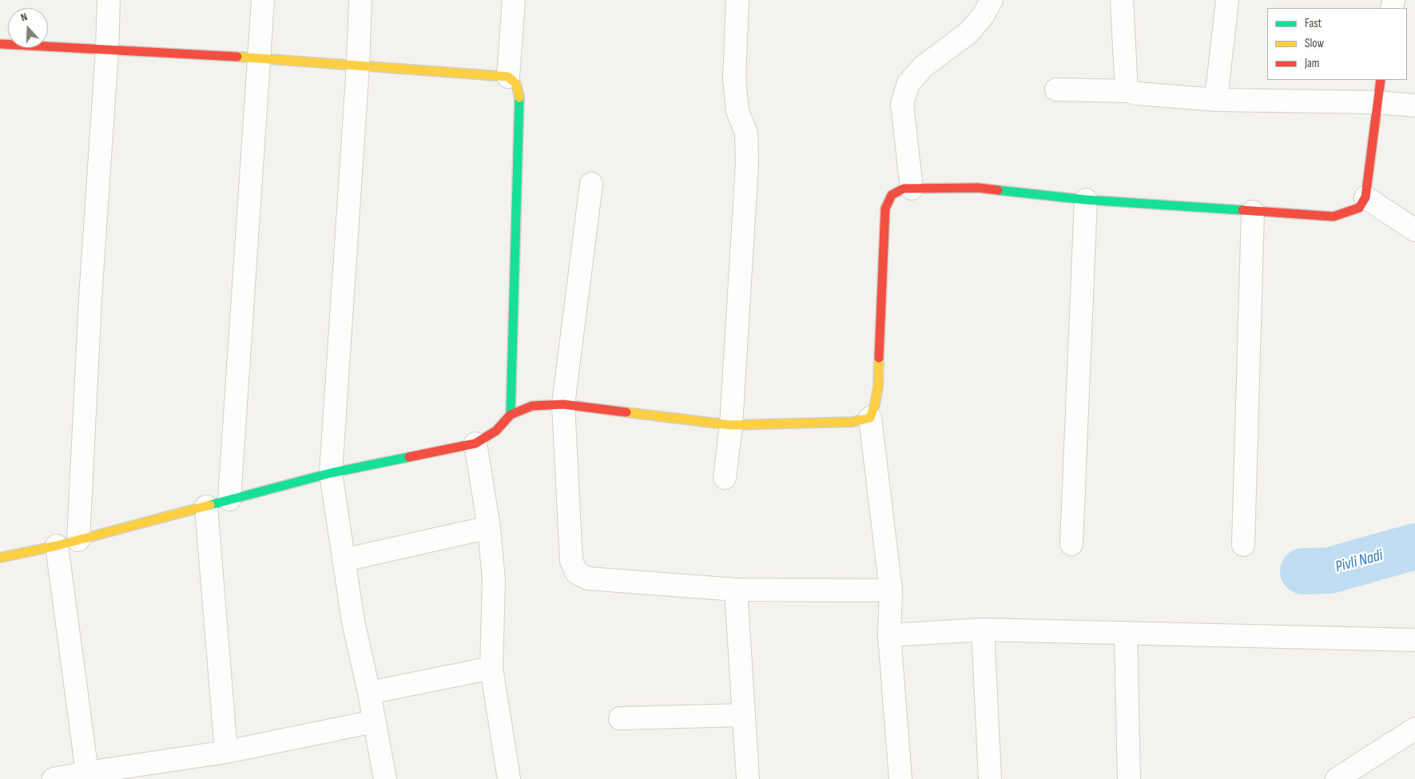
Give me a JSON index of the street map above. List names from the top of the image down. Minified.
{"water":["Pivli Nadi"],"legend":["Fast","Slow","Jam"],"north":"top"}
